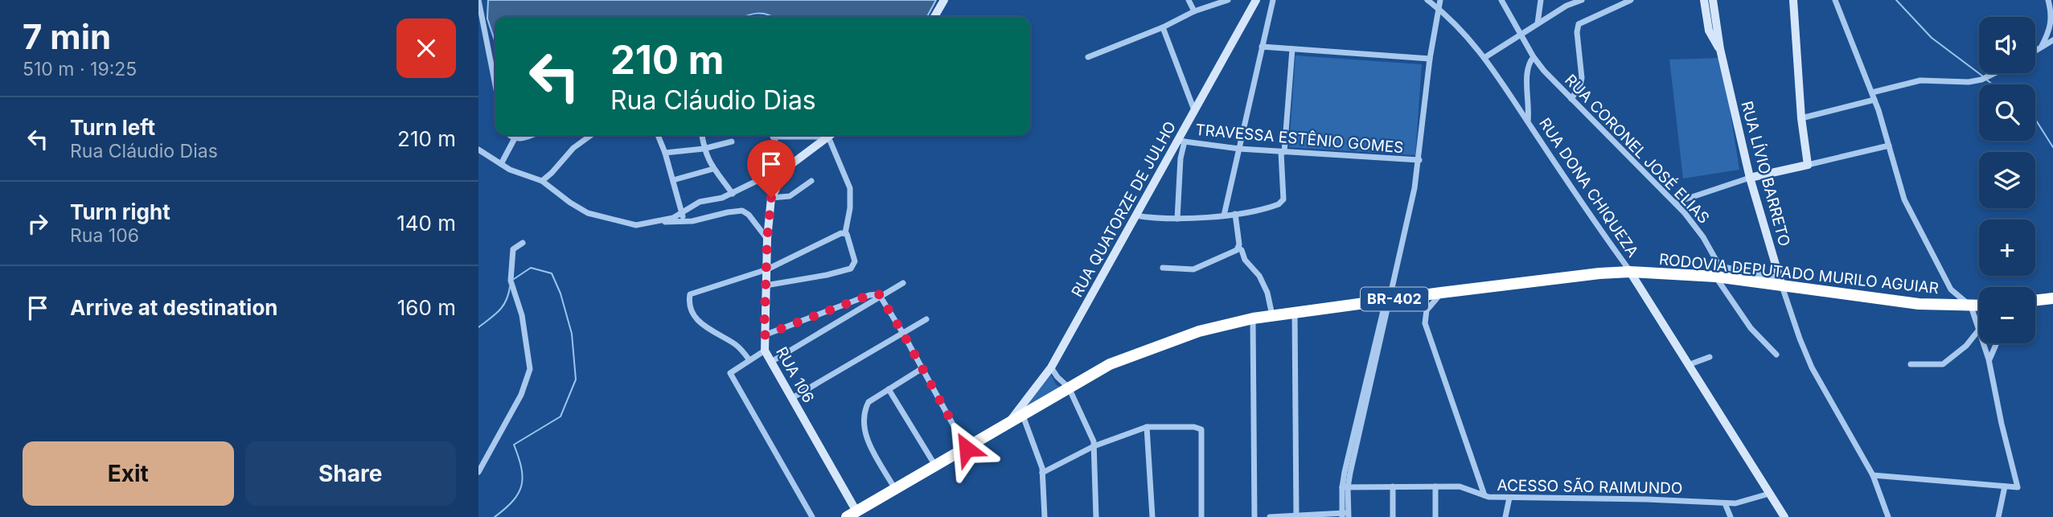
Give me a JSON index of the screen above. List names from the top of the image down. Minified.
{"streets":{"highway":["RODOVIA DEPUTADO MURILO AGUIAR","BR-402"],"street":["TRAVESSA ESTÊNIO GOMES","RUA CORONEL JOSÉ ELIAS","RUA LÍVIO BARRETO","RUA DONA CHIQUEZA","RUA QUATORZE DE JULHO","RUA 106","ACESSO SÃO RAIMUNDO"]},"crossings":[["TRAVESSA ESTÊNIO GOMES","RUA QUATORZE DE JULHO"],["RUA CORONEL JOSÉ ELIAS","RUA LÍVIO BARRETO"],["RUA CORONEL JOSÉ ELIAS","RODOVIA DEPUTADO MURILO AGUIAR"],["RUA LÍVIO BARRETO","RODOVIA DEPUTADO MURILO AGUIAR"],["RUA DONA CHIQUEZA","RODOVIA DEPUTADO MURILO AGUIAR"],["RUA DONA CHIQUEZA","ACESSO SÃO RAIMUNDO"],["RUA QUATORZE DE JULHO","RODOVIA DEPUTADO MURILO AGUIAR"],["RODOVIA DEPUTADO MURILO AGUIAR","RUA 106"]],"page":{"heading":["7 min","510 m · 19:25"],"map_buttons":["+","−"],"turn":["210 m","Rua Cláudio Dias"],"list":[{"name":"Turn left","note":"Rua Cláudio Dias","value":"210 m"},{"name":"Turn right","note":"Rua 106","value":"140 m"},{"name":"Arrive at destination","value":"160 m"}],"buttons":["Exit","Share"]}}
